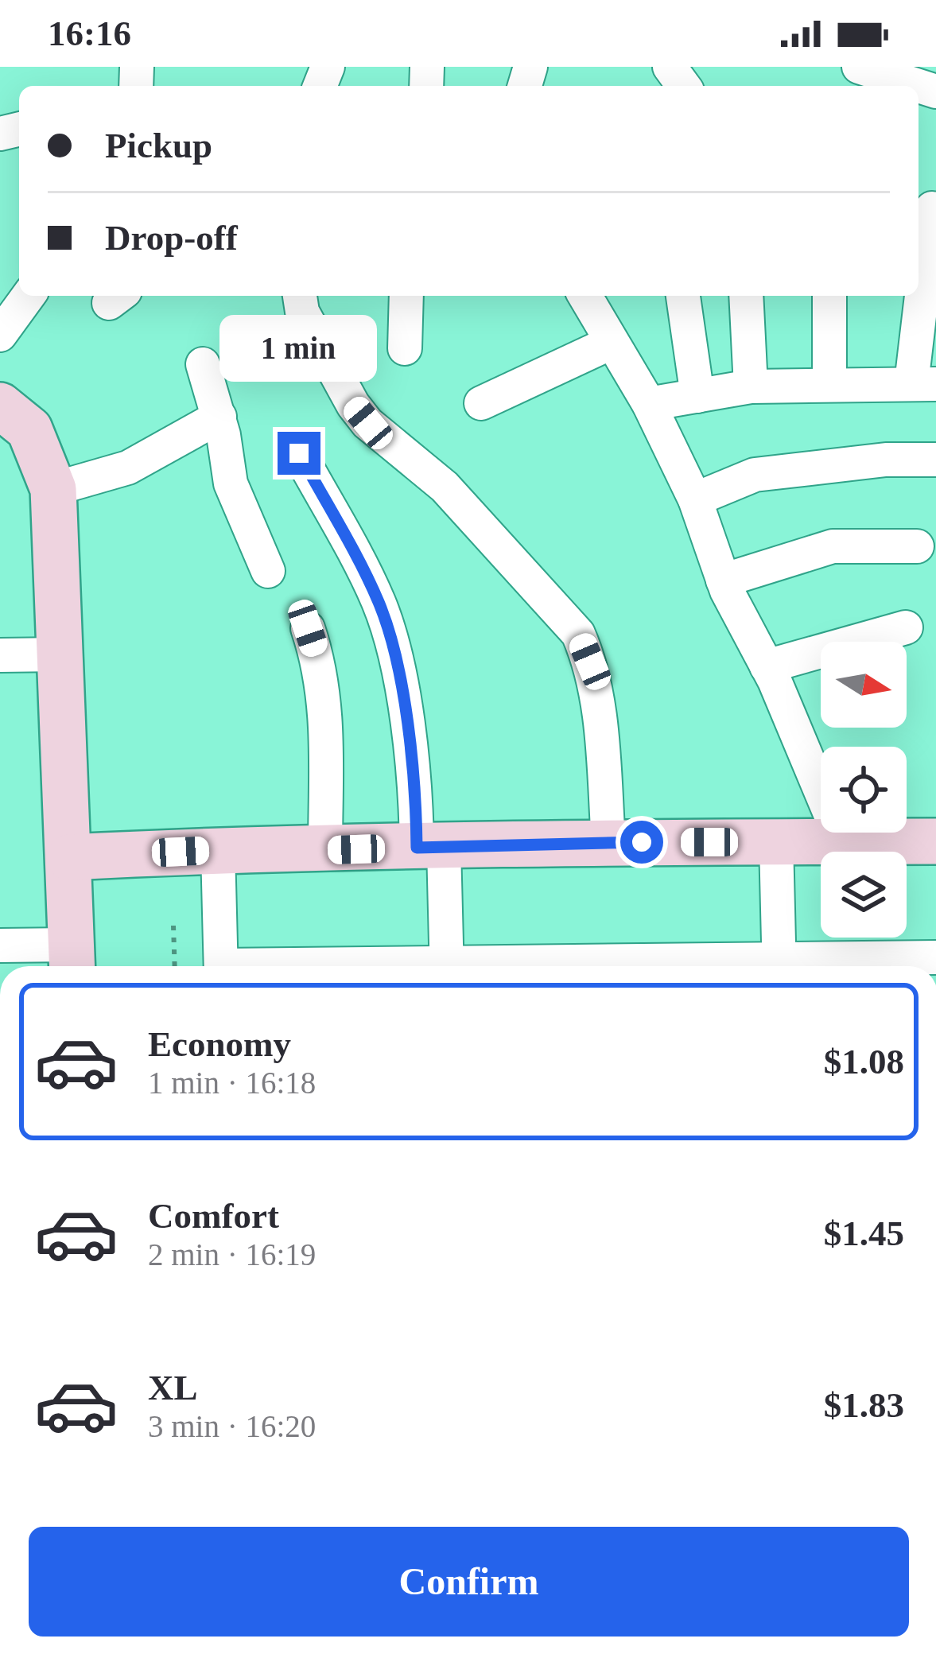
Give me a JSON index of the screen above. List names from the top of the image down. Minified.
{"north":"right","page":{"status":"16:16","banner":["Pickup","Drop-off"],"bubble":"1 min","list":[{"name":"Economy","note":"1 min · 16:18","value":"$1.08"},{"name":"Comfort","note":"2 min · 16:19","value":"$1.45"},{"name":"XL","note":"3 min · 16:20","value":"$1.83"}],"buttons":"Confirm"}}
